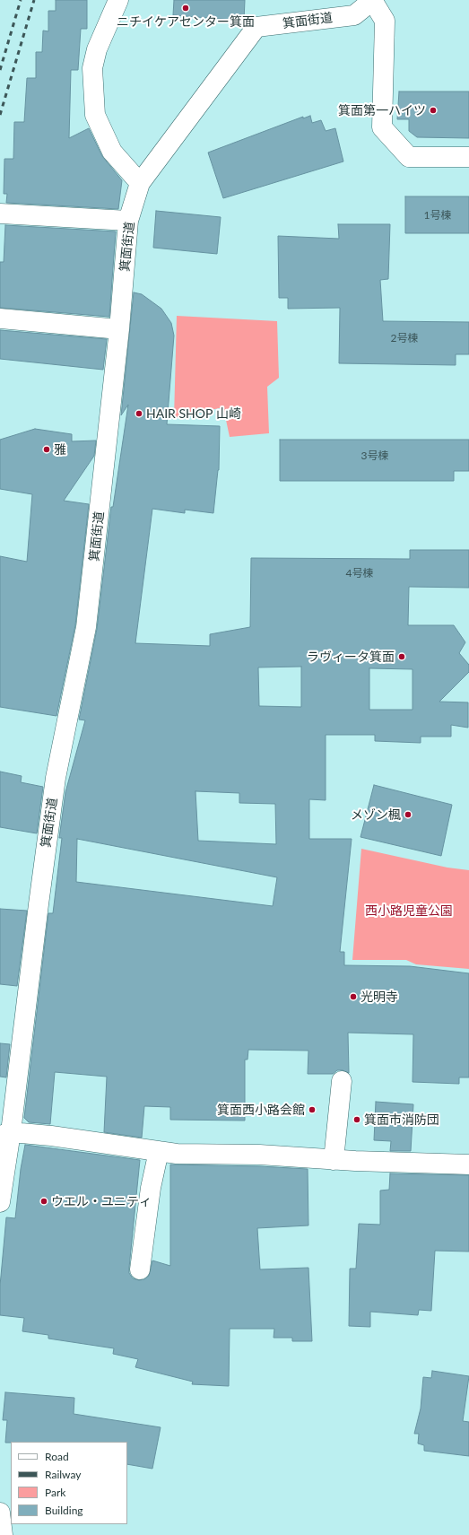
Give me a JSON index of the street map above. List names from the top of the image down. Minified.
{"streets":{"street":["箕面街道"]},"parks":["西小路児童公園"],"places":["ニチイケアセンター箕面","箕面第一ハイツ","HAIR SHOP 山崎","雅","ラヴィータ箕面","メゾン楓","光明寺","箕面西小路会館","箕面市消防団","ウエル・ユニティ"],"house_numbers":["1号棟","2号棟","3号棟","4号棟"],"legend":["Road","Railway","Park","Building"]}
